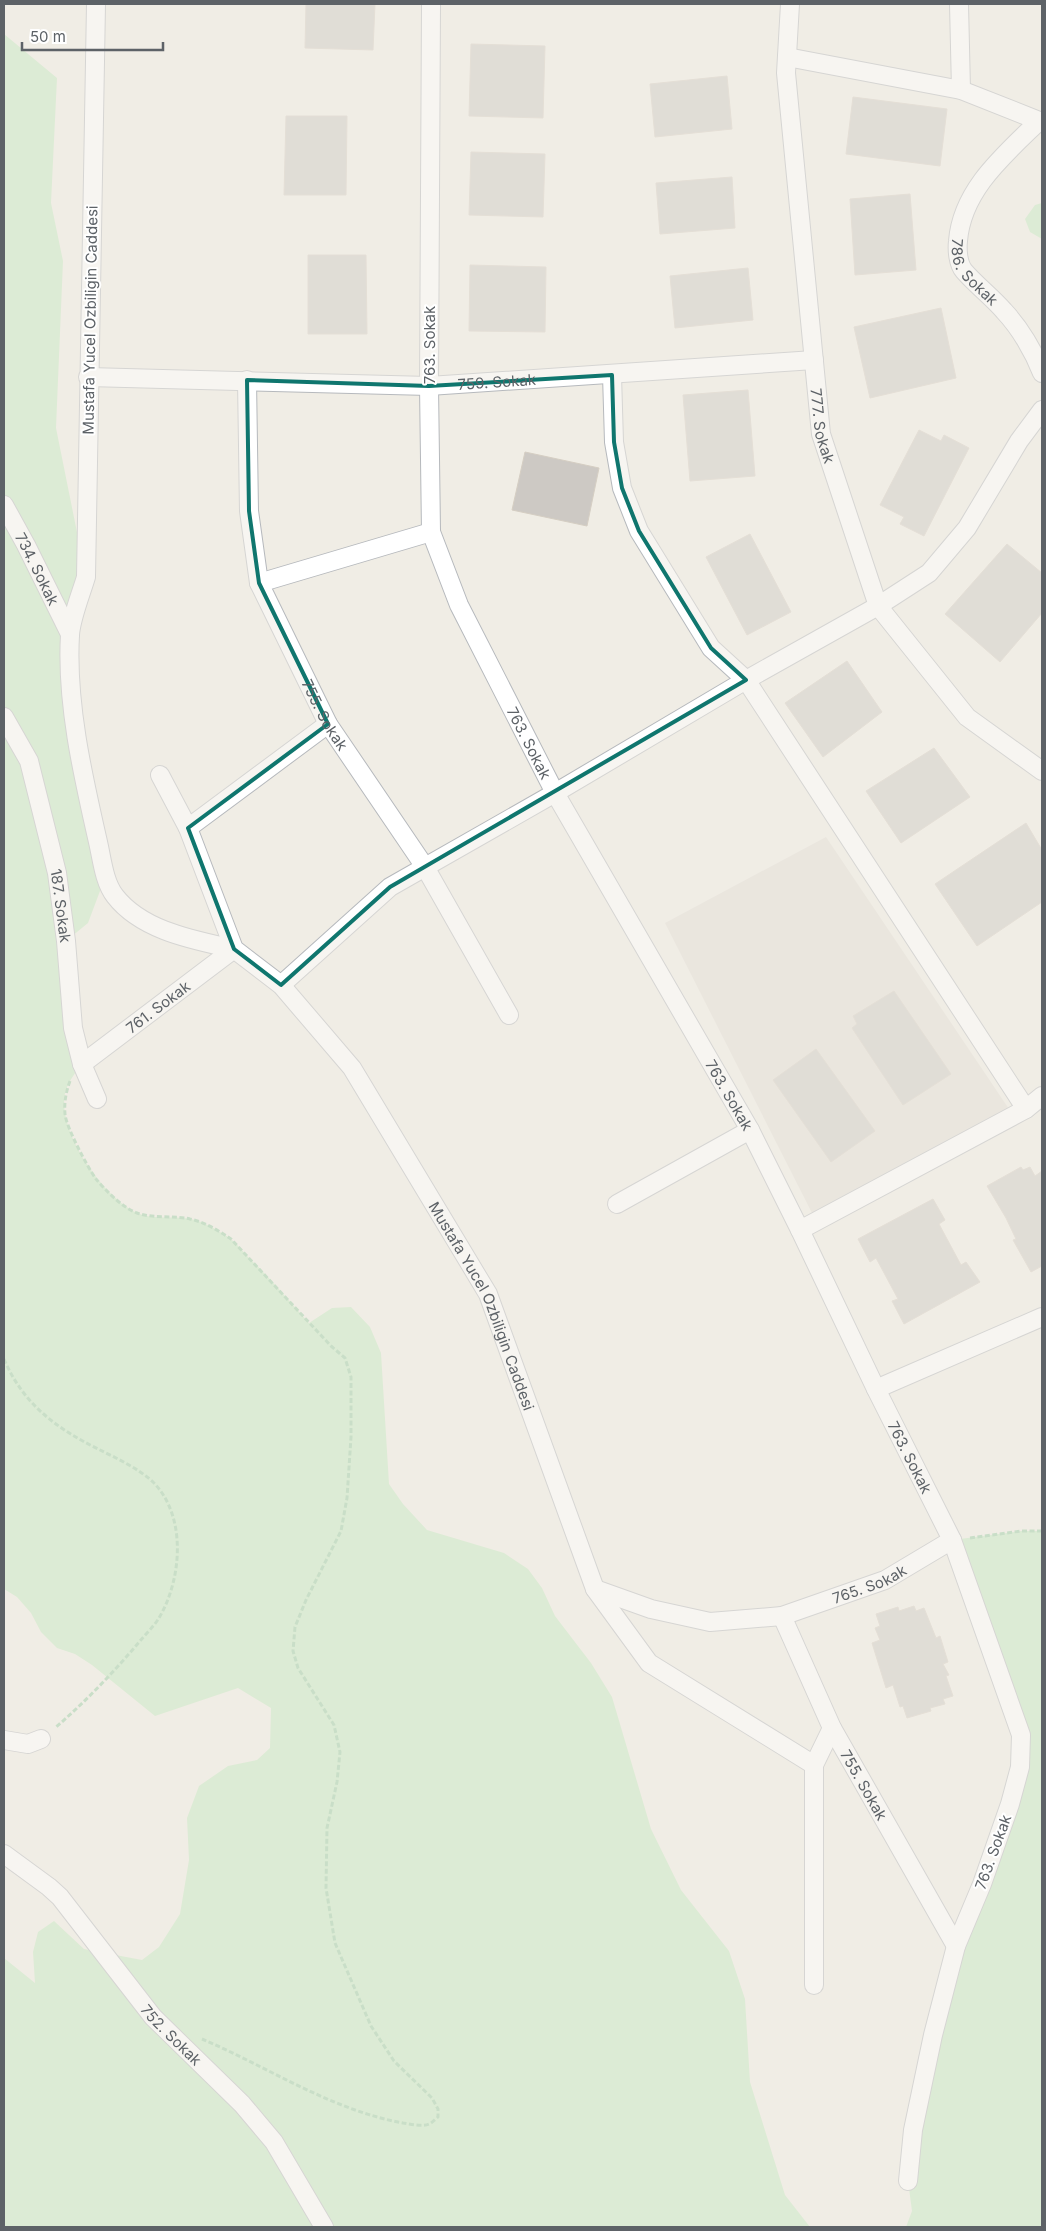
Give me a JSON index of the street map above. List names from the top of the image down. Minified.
{"streets":{"street":["786. Sokak","Mustafa Yucel Ozbiligin Caddesi","763. Sokak","759. Sokak","777. Sokak","734. Sokak","755. Sokak","187. Sokak","761. Sokak","765. Sokak","752. Sokak"]},"crossings":[["Mustafa Yucel Ozbiligin Caddesi","759. Sokak"],["Mustafa Yucel Ozbiligin Caddesi","734. Sokak"],["Mustafa Yucel Ozbiligin Caddesi","761. Sokak"],["Mustafa Yucel Ozbiligin Caddesi","765. Sokak"],["763. Sokak","759. Sokak"],["763. Sokak","755. Sokak"],["763. Sokak","765. Sokak"],["759. Sokak","777. Sokak"],["759. Sokak","755. Sokak"],["755. Sokak","765. Sokak"],["187. Sokak","761. Sokak"]],"scale_bar":"50 m"}
